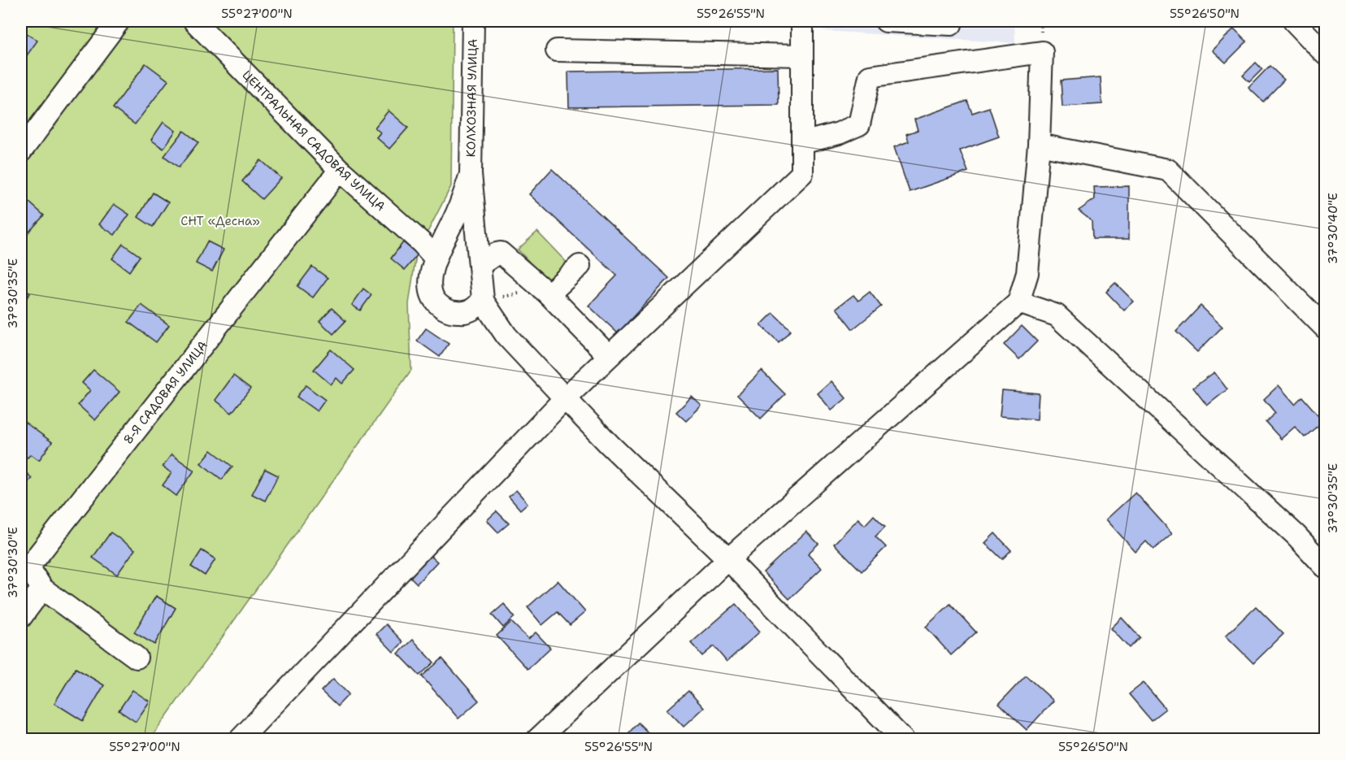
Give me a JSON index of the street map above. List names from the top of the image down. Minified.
{"streets":{"street":["КОЛХОЗНАЯ УЛИЦА","ЦЕНТРАЛЬНАЯ САДОВАЯ УЛИЦА","8-Я САДОВАЯ УЛИЦА"]},"crossings":[["КОЛХОЗНАЯ УЛИЦА","ЦЕНТРАЛЬНАЯ САДОВАЯ УЛИЦА"],["ЦЕНТРАЛЬНАЯ САДОВАЯ УЛИЦА","8-Я САДОВАЯ УЛИЦА"]],"parks":["СНТ «Десна»"],"coordinates":["55°27'00\"N","55°26'55\"N","55°26'50\"N","37°30'40\"E","37°30'35\"E","37°30'30\"E"]}
